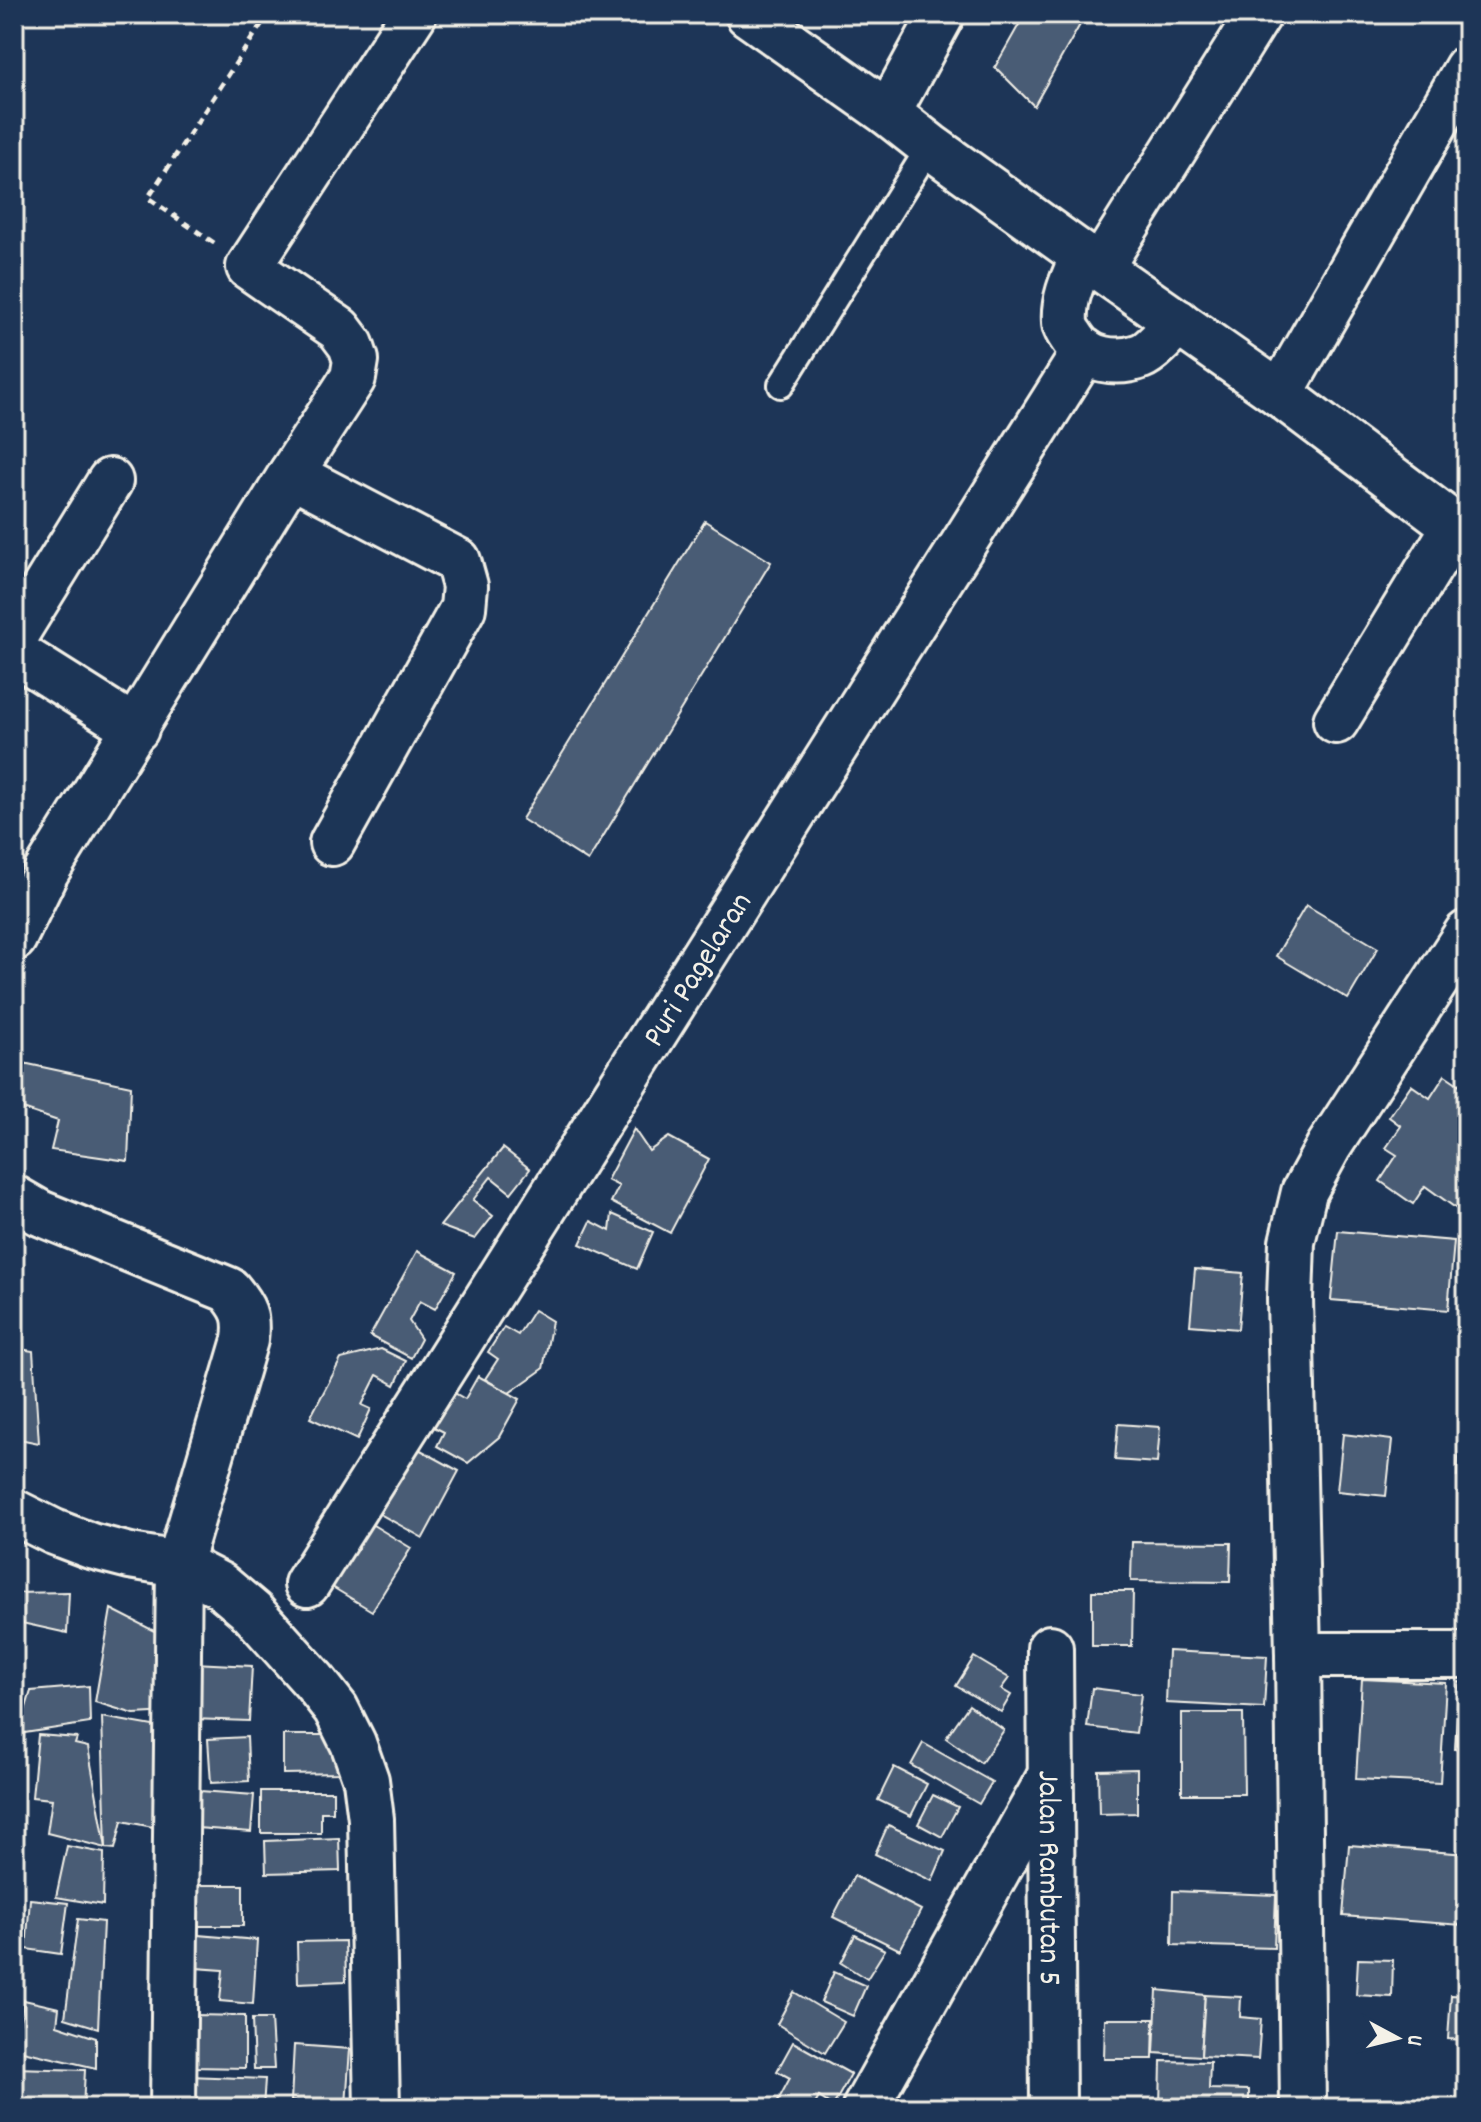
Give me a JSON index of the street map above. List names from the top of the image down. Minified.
{"streets":{"street":["Puri Pagelaran","Jalan Rambutan 5"]},"north":"right"}
